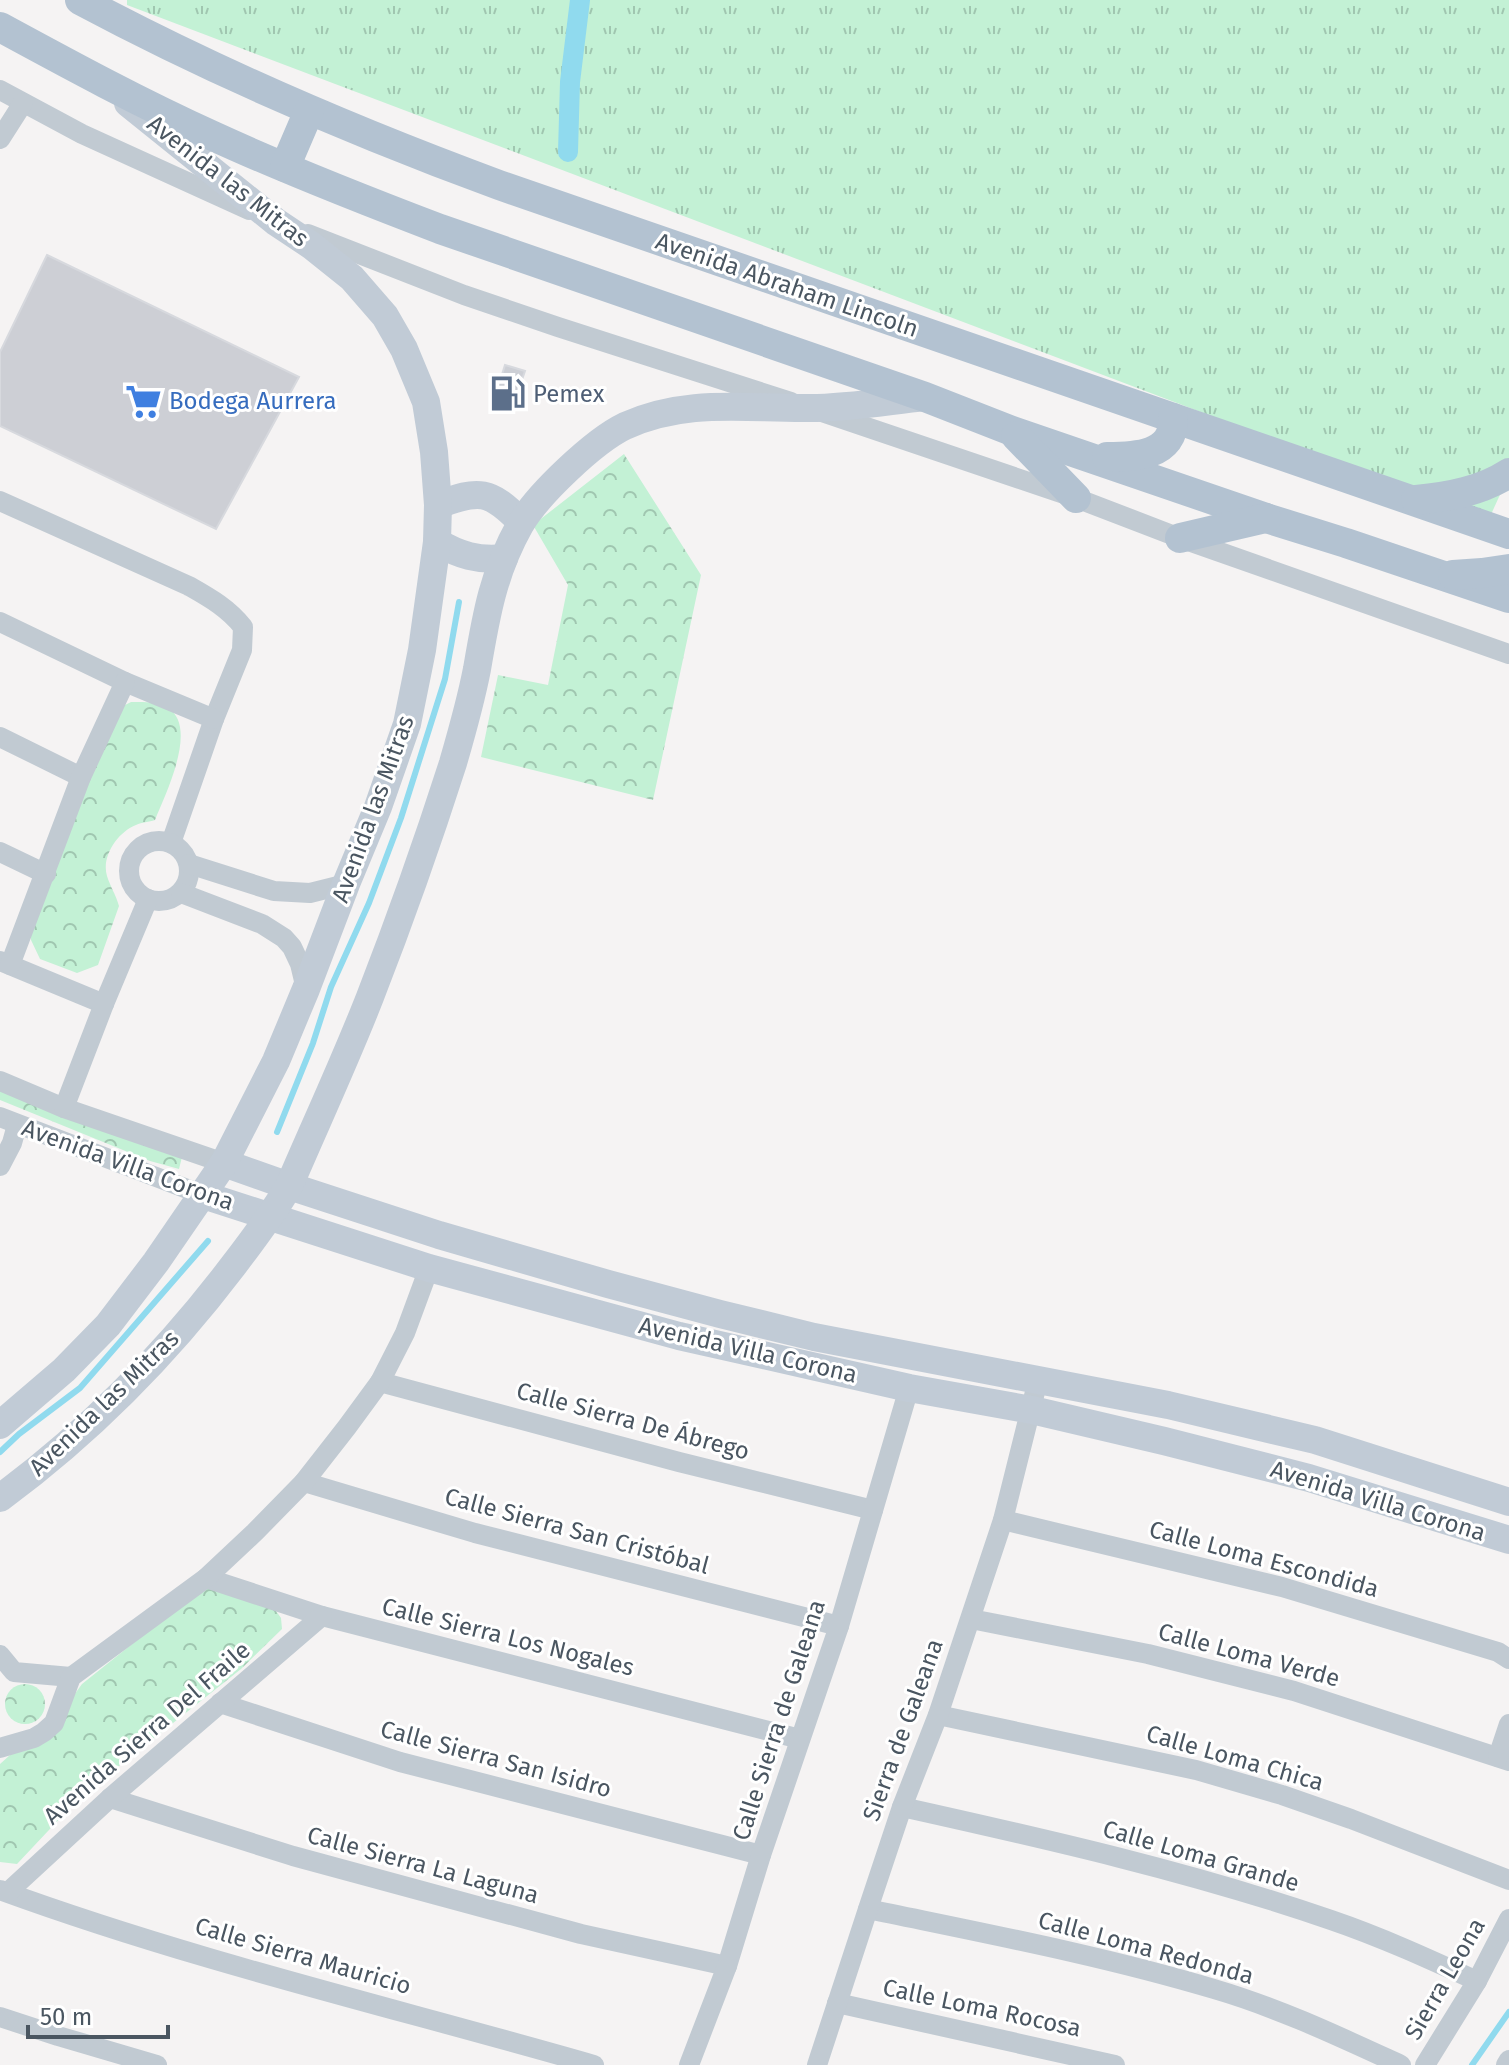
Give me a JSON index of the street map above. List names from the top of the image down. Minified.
{"streets":{"main road":["Avenida Abraham Lincoln"],"street":["Avenida las Mitras","Avenida Villa Corona","Calle Sierra De Ábrego","Calle Sierra San Cristóbal","Calle Loma Escondida","Calle Sierra Los Nogales","Calle Loma Verde","Calle Sierra de Galeana","Sierra de Galeana","Avenida Sierra Del Fraile","Calle Loma Chica","Calle Sierra San Isidro","Calle Loma Grande","Calle Sierra La Laguna","Calle Loma Redonda","Calle Sierra Mauricio","Sierra Leona","Calle Loma Rocosa"]},"crossings":[["Avenida las Mitras","Avenida Villa Corona"],["Avenida Villa Corona","Calle Sierra de Galeana"],["Avenida Villa Corona","Sierra de Galeana"],["Calle Sierra De Ábrego","Calle Sierra de Galeana"],["Calle Sierra San Cristóbal","Calle Sierra de Galeana"],["Calle Loma Escondida","Sierra de Galeana"],["Calle Sierra Los Nogales","Calle Sierra de Galeana"],["Calle Sierra Los Nogales","Avenida Sierra Del Fraile"],["Calle Loma Verde","Sierra de Galeana"],["Calle Sierra de Galeana","Calle Sierra San Isidro"],["Calle Sierra de Galeana","Calle Sierra La Laguna"],["Sierra de Galeana","Calle Loma Chica"],["Sierra de Galeana","Calle Loma Grande"],["Sierra de Galeana","Calle Loma Redonda"],["Sierra de Galeana","Calle Loma Rocosa"],["Avenida Sierra Del Fraile","Calle Sierra San Isidro"],["Avenida Sierra Del Fraile","Calle Sierra La Laguna"],["Avenida Sierra Del Fraile","Calle Sierra Mauricio"],["Calle Loma Grande","Sierra Leona"]],"places":{"fuel station":["Pemex"],"supermarket":["Bodega Aurrera"]},"scale_bar":"50 m"}
